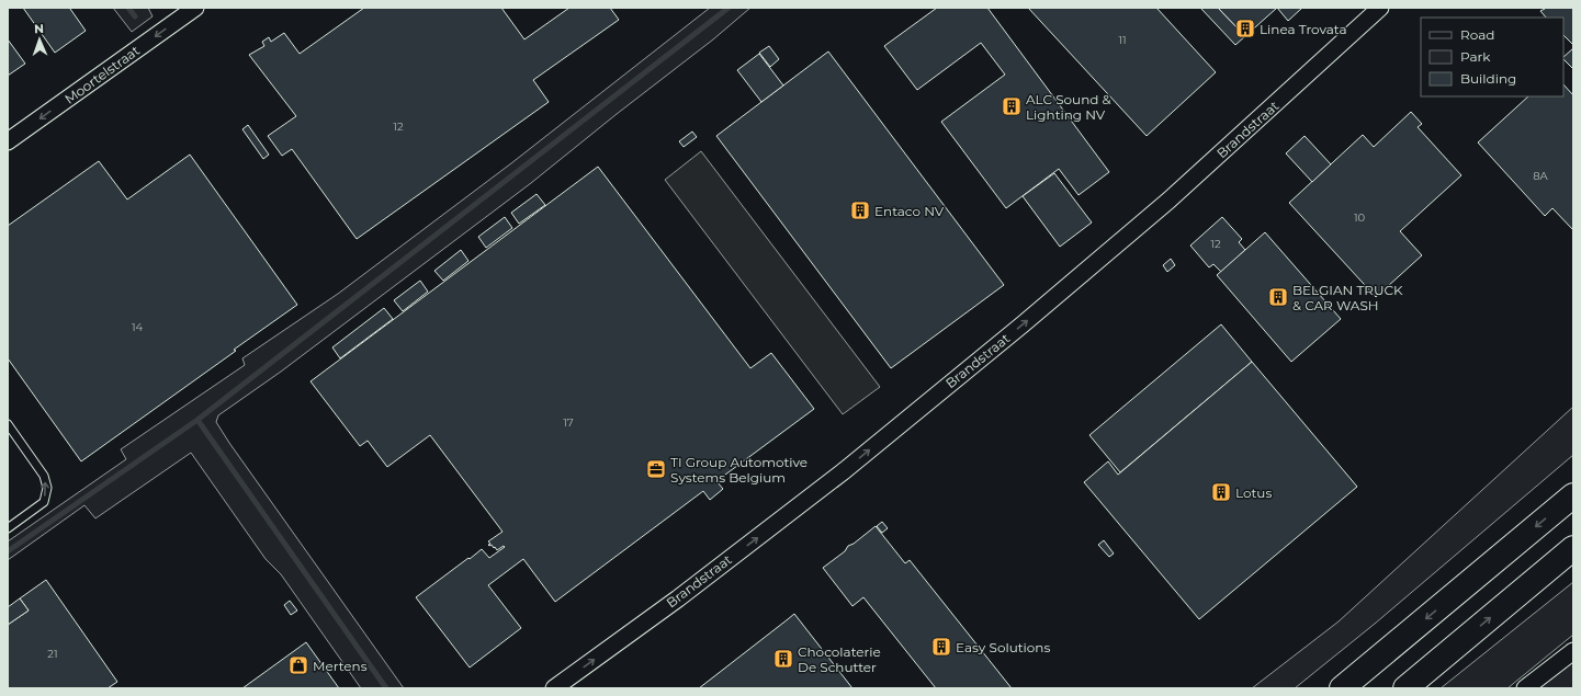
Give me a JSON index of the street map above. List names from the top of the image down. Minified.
{"streets":{"street":["Moortelstraat","Brandstraat"]},"one_way":["Moortelstraat","Brandstraat"],"places":{"building":["Linea Trovata","ALC Sound & Lighting NV","Entaco NV","BELGIAN TRUCK & CAR WASH","Lotus","Easy Solutions","Chocolaterie De Schutter"],"office":["TI Group Automotive Systems Belgium"],"shop":["Mertens"]},"house_numbers":["11","12","8A","10","12","14","17","21"],"legend":["Road","Park","Building"],"north":"top"}
